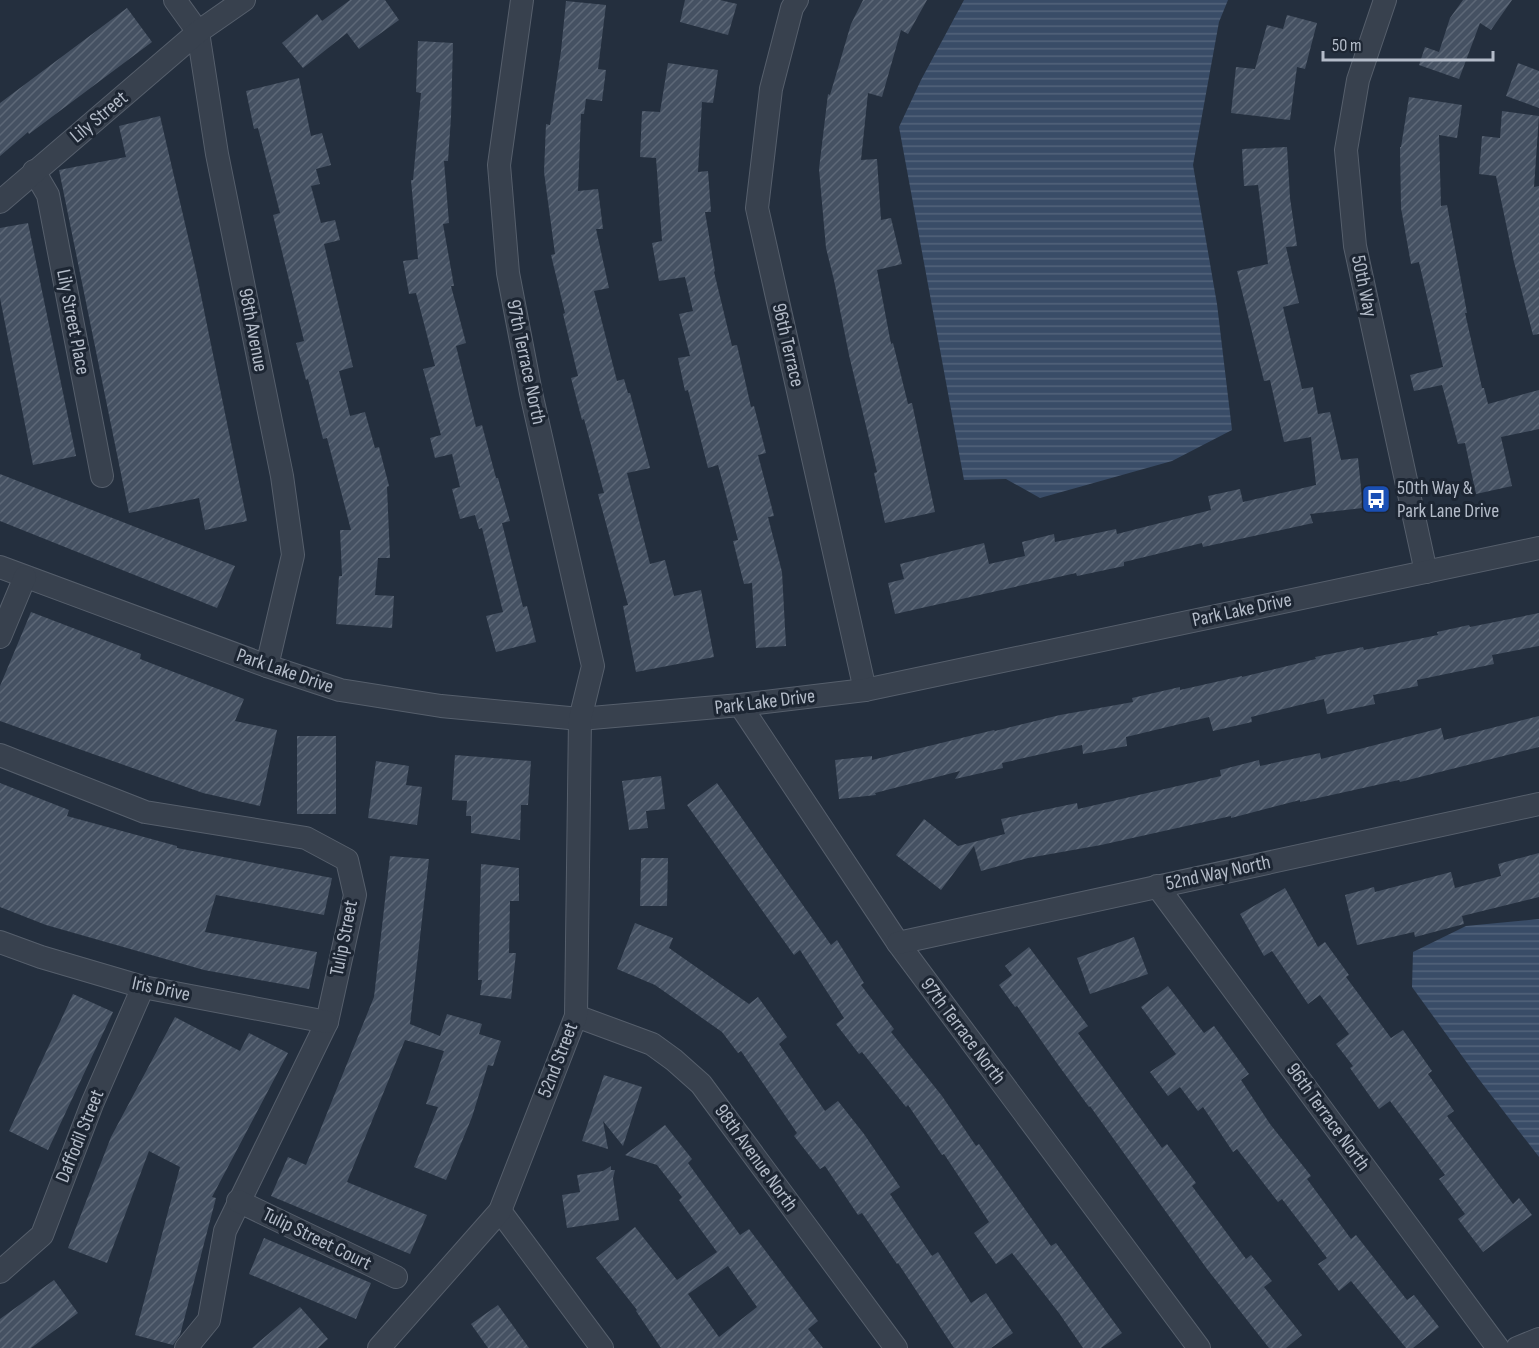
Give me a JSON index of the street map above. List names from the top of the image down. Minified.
{"streets":{"street":["Lily Street","50th Way","Lily Street Place","98th Avenue","96th Terrace","97th Terrace North","Park Lake Drive","52nd Way North","Tulip Street","Iris Drive","52nd Street","96th Terrace North","Daffodil Street","98th Avenue North","Tulip Street Court"]},"crossings":[["Lily Street","Lily Street Place"],["Lily Street","98th Avenue"],["50th Way","Park Lake Drive"],["98th Avenue","Park Lake Drive"],["96th Terrace","Park Lake Drive"],["97th Terrace North","Park Lake Drive"],["97th Terrace North","52nd Way North"],["97th Terrace North","52nd Street"],["Park Lake Drive","52nd Street"],["52nd Way North","96th Terrace North"],["Tulip Street","Iris Drive"],["Tulip Street","Tulip Street Court"],["Iris Drive","Daffodil Street"],["52nd Street","98th Avenue North"]],"places":{"bus stop":["50th Way & Park Lane Drive"]},"scale_bar":"50 m"}
